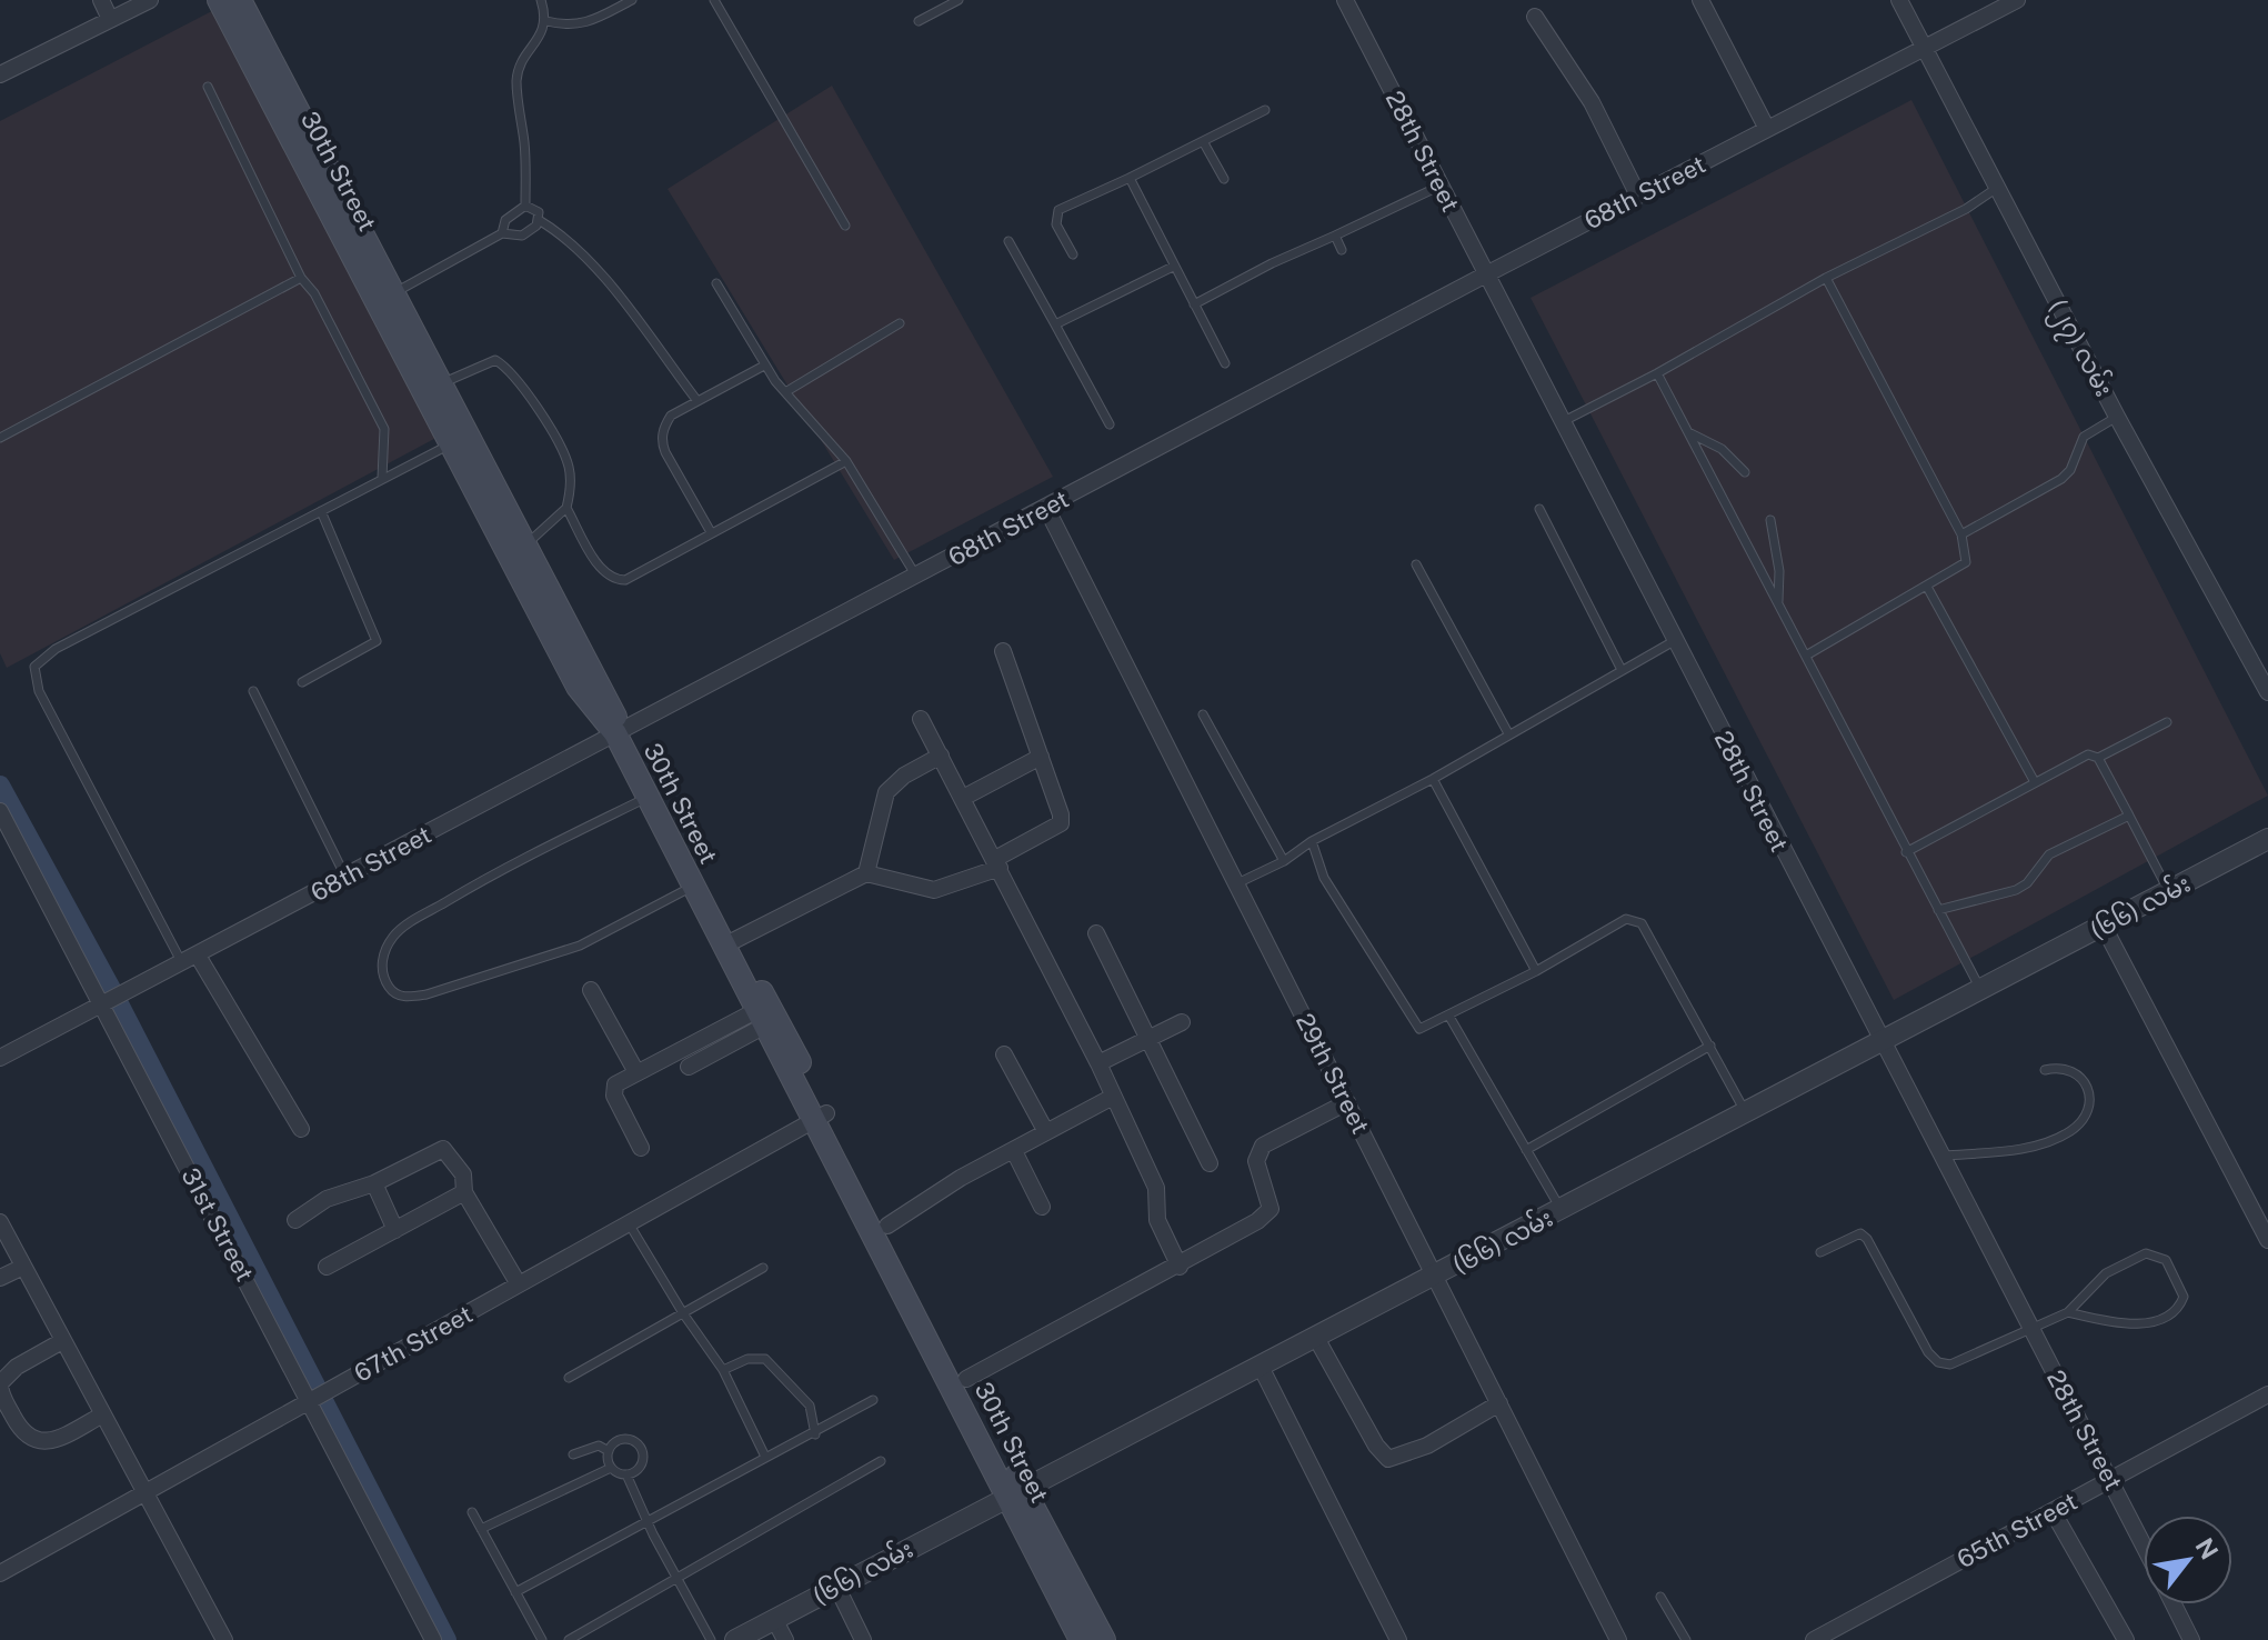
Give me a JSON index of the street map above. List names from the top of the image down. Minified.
{"streets":{"main road":["30th Street"],"street":["28th Street","68th Street","(၂၇) လမ်း","(၆၆) လမ်း","29th Street","31st Street","67th Street","65th Street"]},"crossings":[["28th Street","68th Street"],["28th Street","(၆၆) လမ်း"],["28th Street","65th Street"],["30th Street","68th Street"],["30th Street","(၆၆) လမ်း"],["30th Street","67th Street"],["68th Street","(၂၇) လမ်း"],["68th Street","29th Street"],["68th Street","31st Street"],["(၆၆) လမ်း","29th Street"],["31st Street","67th Street"]],"north":"top right"}
